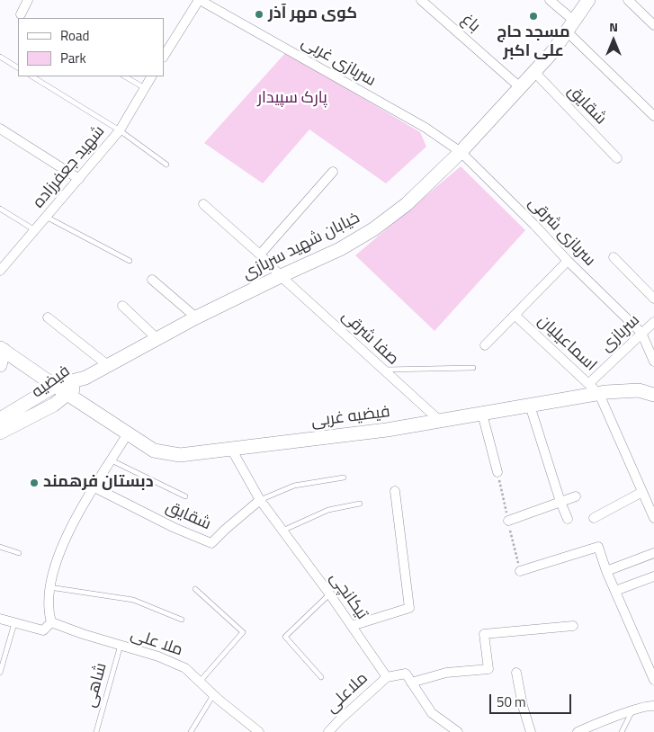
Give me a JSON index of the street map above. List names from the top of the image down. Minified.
{"streets":{"street":["باغ","سربازی غربی","شقایق","شهید جعفرزاده","سربازی شرقی","خیابان شهید سربازی","سربازی","صفا شرقی","اسماعیلیان","فیضیه","فیضیه غربی","تیکانچی","ملا علی","ملاعلی"],"lane":["شاهی"]},"crossings":[["باغ","خیابان شهید سربازی"],["سربازی غربی","سربازی شرقی"],["سربازی غربی","خیابان شهید سربازی"],["شقایق","خیابان شهید سربازی"],["شقایق","تیکانچی"],["سربازی شرقی","خیابان شهید سربازی"],["سربازی شرقی","سربازی"],["خیابان شهید سربازی","صفا شرقی"],["خیابان شهید سربازی","فیضیه"],["سربازی","اسماعیلیان"],["صفا شرقی","فیضیه غربی"],["اسماعیلیان","فیضیه غربی"],["فیضیه","فیضیه غربی"],["فیضیه غربی","تیکانچی"],["تیکانچی","ملاعلی"],["ملا علی","شاهی"]],"parks":["پارک سپیدار"],"places":["کوی مهر آذر","مسجد حاج علی اکبر","دبستان فرهمند"],"legend":["Road","Park"],"scale_bar":"50 m","north":"top"}
